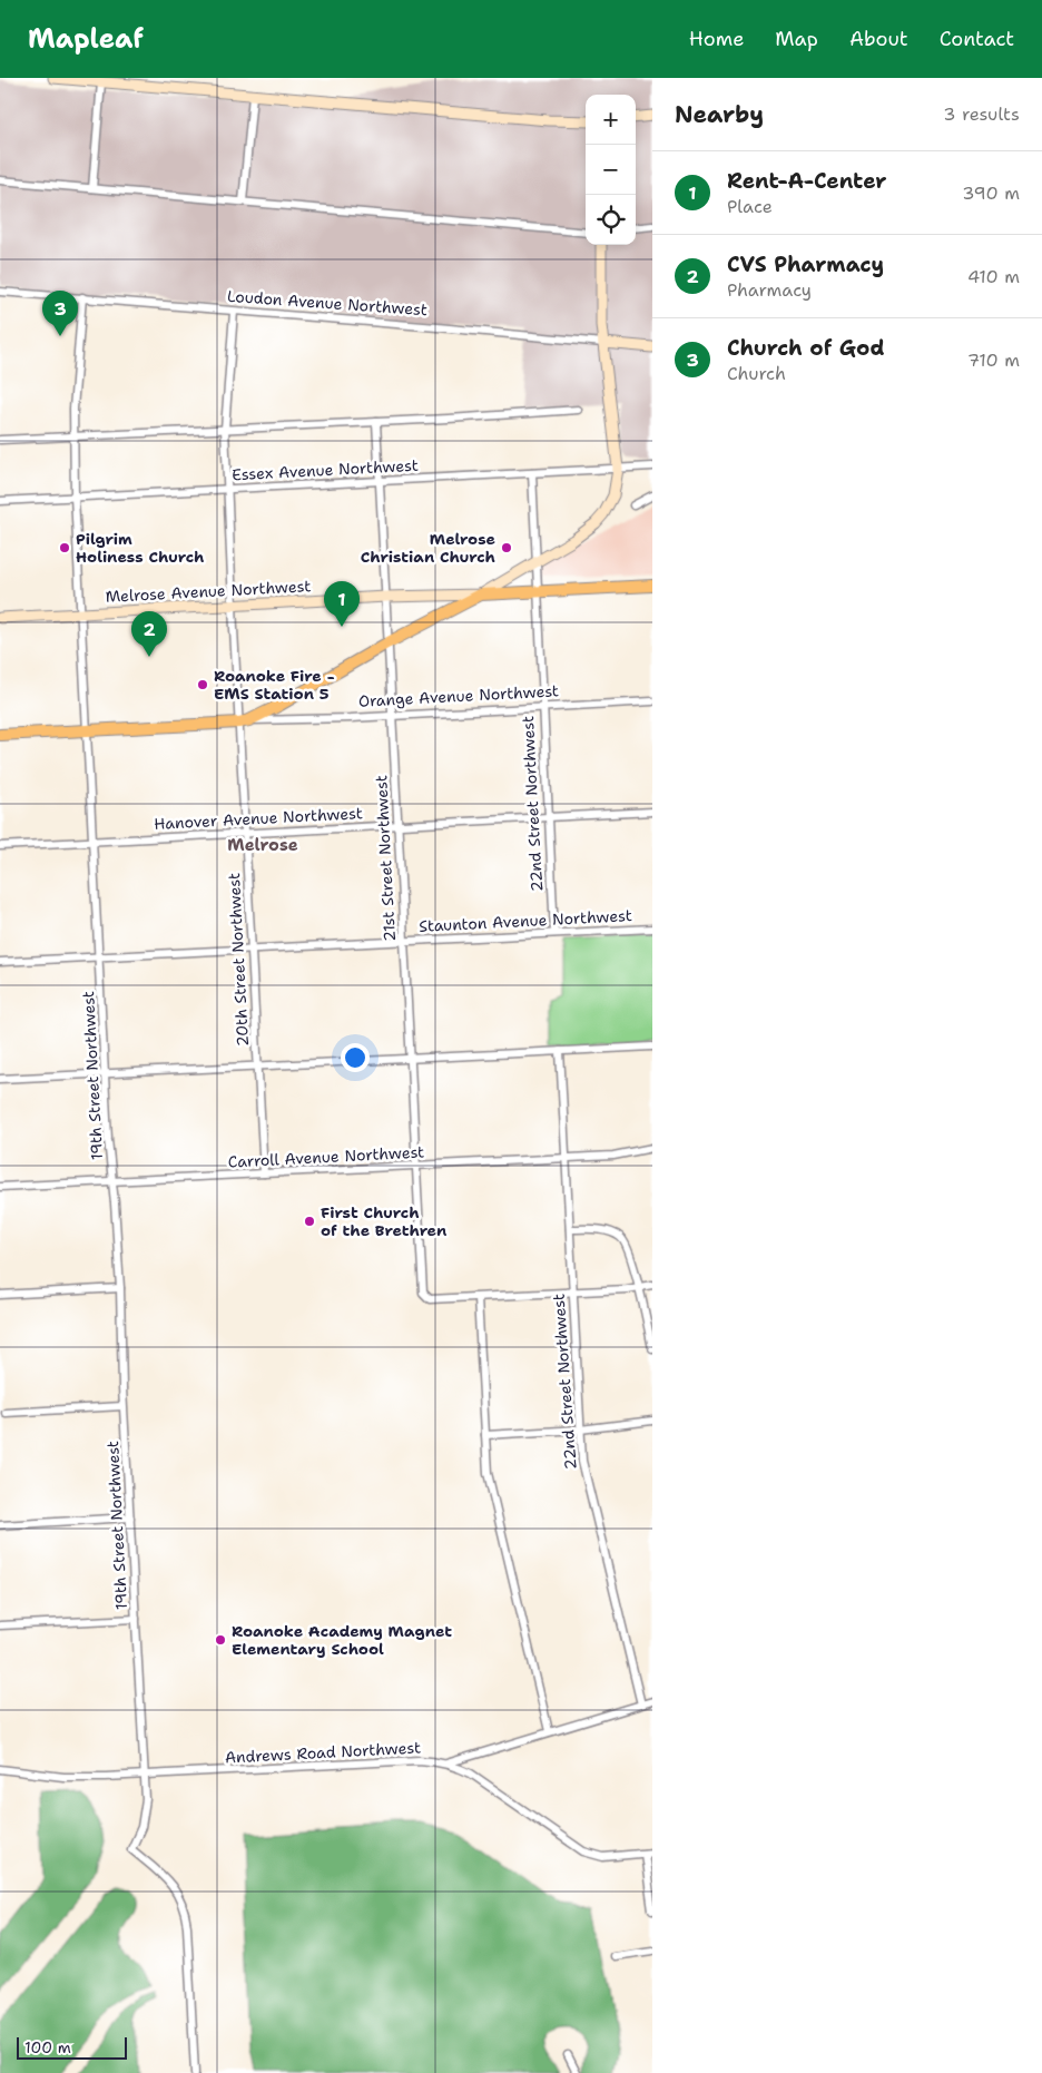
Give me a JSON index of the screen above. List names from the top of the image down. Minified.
{"streets":{"main road":["Melrose Avenue Northwest","Orange Avenue Northwest"],"street":["Loudon Avenue Northwest","Essex Avenue Northwest","22nd Street Northwest","Hanover Avenue Northwest","21st Street Northwest","Staunton Avenue Northwest","20th Street Northwest","19th Street Northwest","Carroll Avenue Northwest","Andrews Road Northwest"]},"crossings":[["Loudon Avenue Northwest","20th Street Northwest"],["Loudon Avenue Northwest","19th Street Northwest"],["Essex Avenue Northwest","22nd Street Northwest"],["Essex Avenue Northwest","21st Street Northwest"],["Essex Avenue Northwest","20th Street Northwest"],["Essex Avenue Northwest","19th Street Northwest"],["Melrose Avenue Northwest","22nd Street Northwest"],["Melrose Avenue Northwest","21st Street Northwest"],["Melrose Avenue Northwest","20th Street Northwest"],["Melrose Avenue Northwest","19th Street Northwest"],["Orange Avenue Northwest","22nd Street Northwest"],["Orange Avenue Northwest","21st Street Northwest"],["Orange Avenue Northwest","20th Street Northwest"],["Orange Avenue Northwest","19th Street Northwest"],["22nd Street Northwest","Hanover Avenue Northwest"],["22nd Street Northwest","Staunton Avenue Northwest"],["22nd Street Northwest","Carroll Avenue Northwest"],["Hanover Avenue Northwest","21st Street Northwest"],["Hanover Avenue Northwest","20th Street Northwest"],["Hanover Avenue Northwest","19th Street Northwest"],["21st Street Northwest","Staunton Avenue Northwest"],["21st Street Northwest","Carroll Avenue Northwest"],["Staunton Avenue Northwest","20th Street Northwest"],["Staunton Avenue Northwest","19th Street Northwest"],["20th Street Northwest","Carroll Avenue Northwest"],["19th Street Northwest","Carroll Avenue Northwest"],["19th Street Northwest","Andrews Road Northwest"]],"districts":["Melrose"],"places":["Pilgrim Holiness Church","Melrose Christian Church","Roanoke Fire - EMS Station 5","First Church of the Brethren","Roanoke Academy Magnet Elementary School"],"scale_bar":"100 m","page":{"header":"Mapleaf","nav":["Home","Map","About","Contact"],"heading":["Nearby","3 results"],"map_buttons":["+","−"],"list":[{"mark":"1","name":"Rent-A-Center","note":"Place","value":"390 m"},{"mark":"2","name":"CVS Pharmacy","note":"Pharmacy","value":"410 m"},{"mark":"3","name":"Church of God","note":"Church","value":"710 m"}],"pins":["3","1","2"],"scale":"100 m"}}
